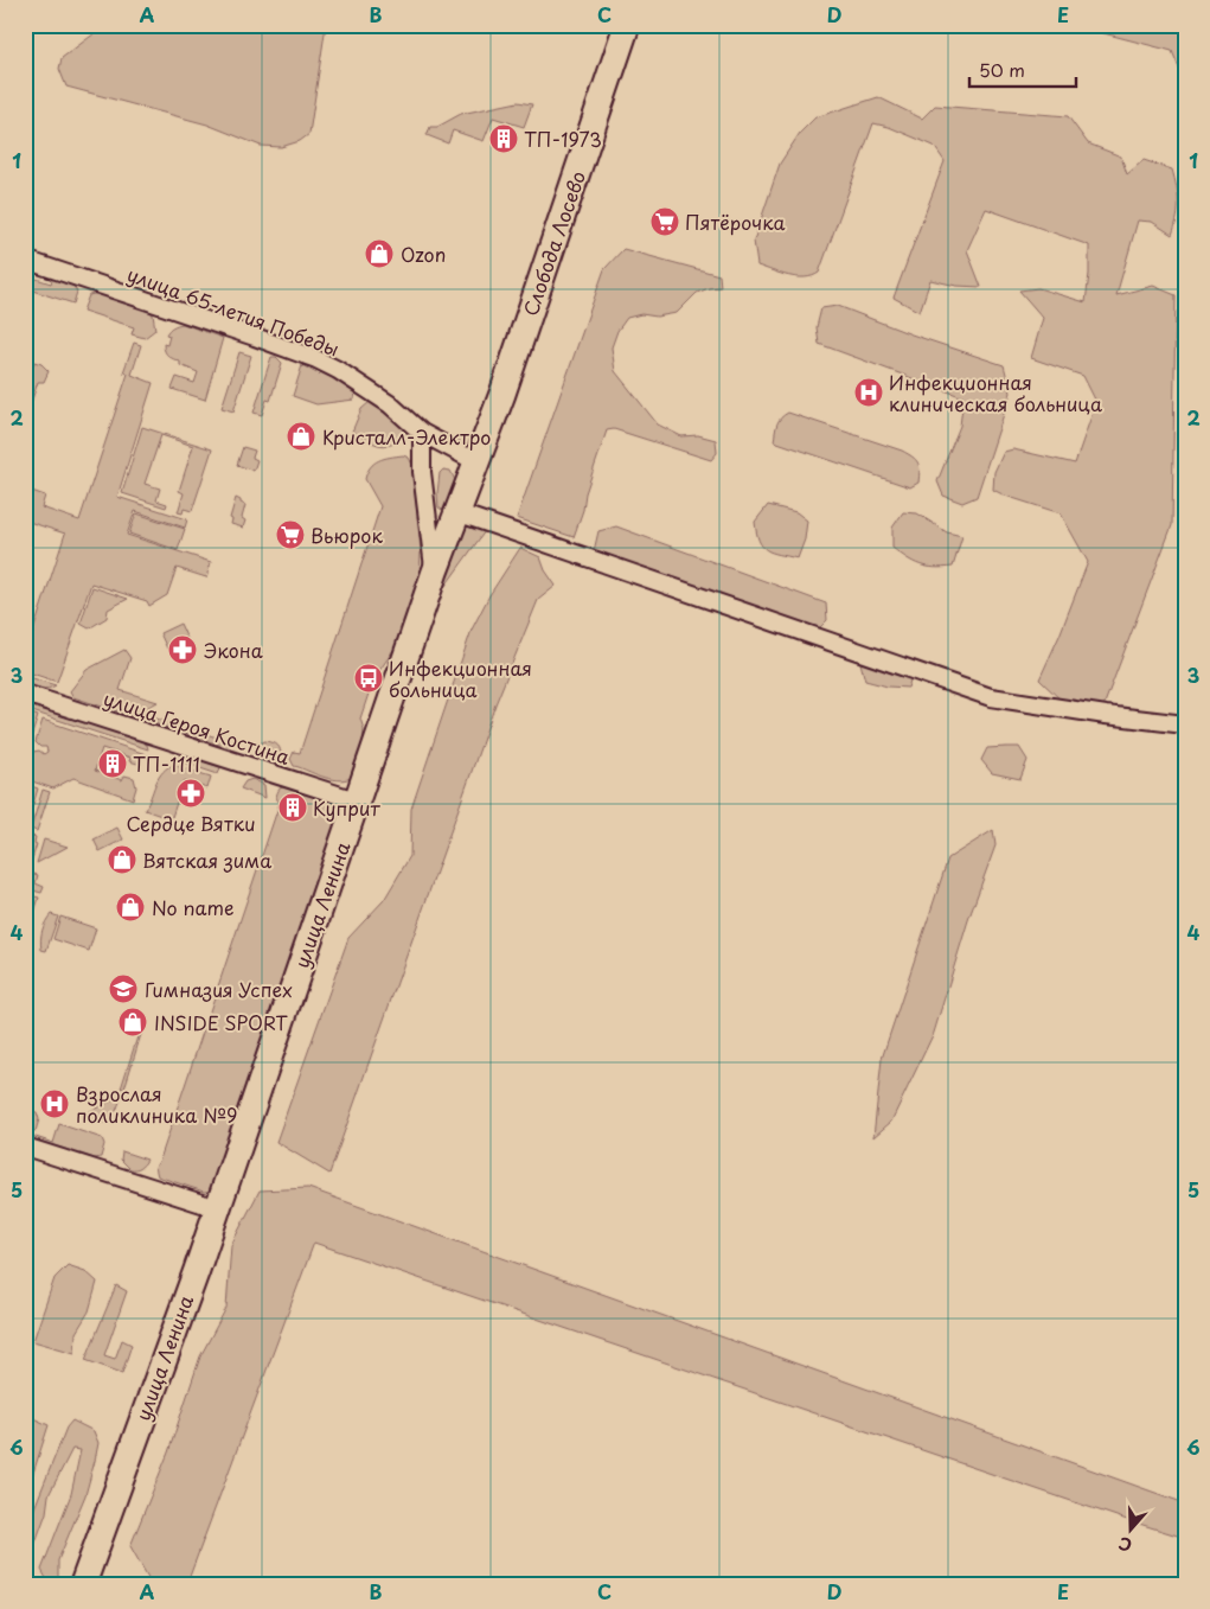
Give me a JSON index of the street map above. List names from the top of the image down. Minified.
{"streets":{"main road":["Слобода Лосево","улица Ленина"],"street":["улица 65-летия Победы","улица Героя Костина"]},"crossings":[["Слобода Лосево","улица Ленина"],["улица 65-летия Победы","улица Ленина"],["улица Героя Костина","улица Ленина"]],"places":{"building":["ТП-1973","ТП-1111","Куприт"],"supermarket":["Пятёрочка","Вьюрок"],"shop":["Ozon","Кристалл-Электро","Вятская зима","No name","INSIDE SPORT"],"hospital":["Инфекционная клиническая больница","Взрослая поликлиника №9"],"pharmacy":["Экона","Сердце Вятки"],"bus stop":["Инфекционная больница"],"school or university":["Гимназия Успех"]},"scale_bar":"50 m","north":"bottom","grid":{"columns":["A","B","C","D","E"],"rows":["1","2","3","4","5","6"]}}
